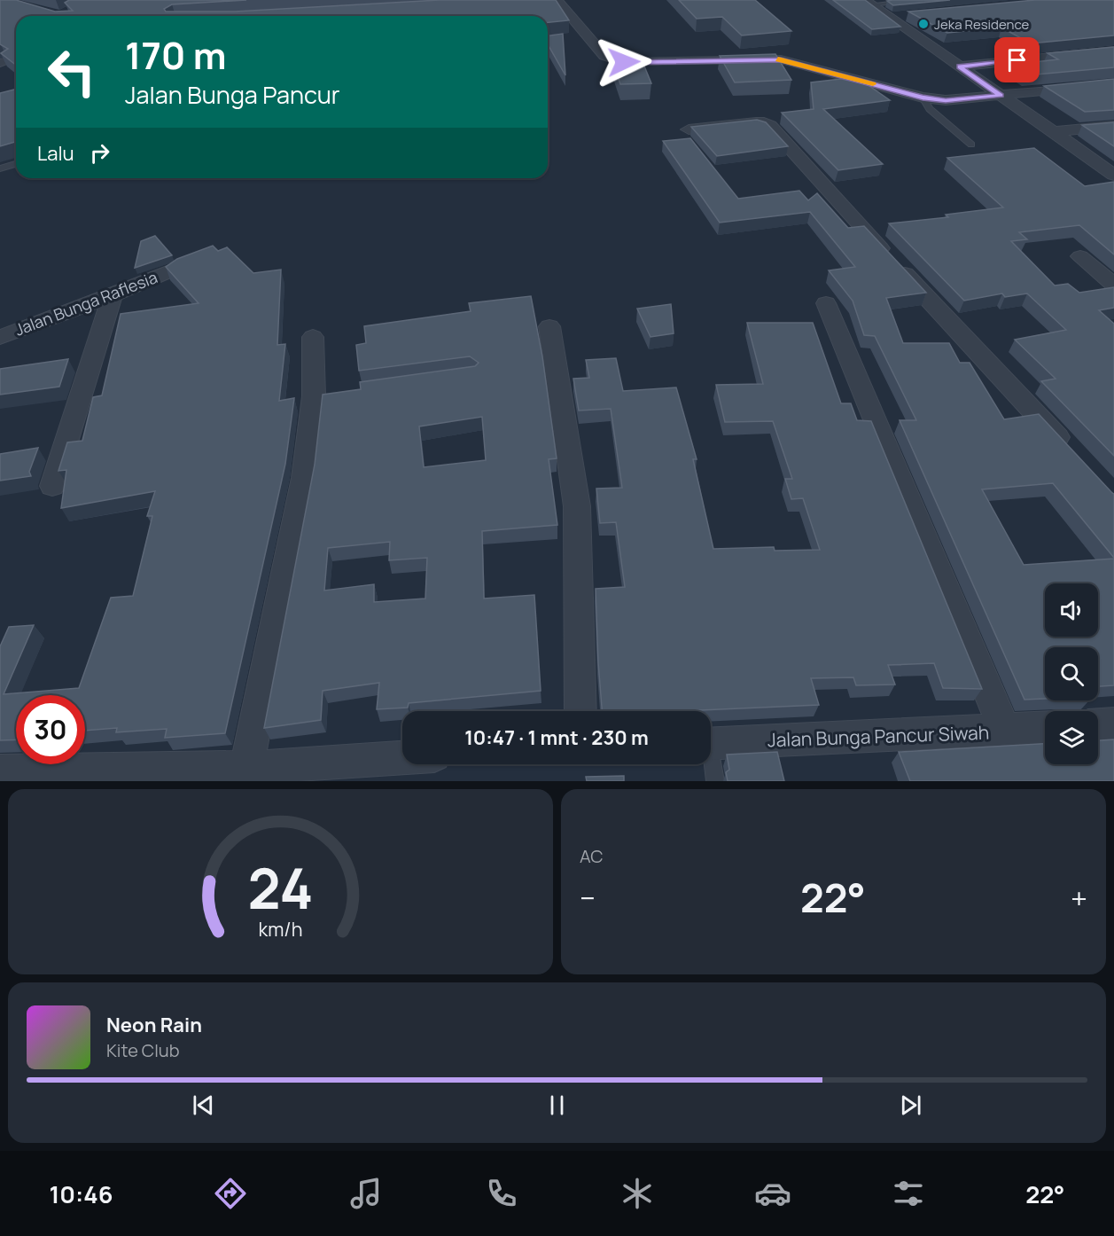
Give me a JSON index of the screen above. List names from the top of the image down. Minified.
{"streets":{"street":["Jalan Bunga Raflesia","Jalan Bunga Pancur Siwah"]},"places":["Jeka Residence"],"page":{"turn":["170 m","Jalan Bunga Pancur"],"then":"Lalu","limit":"30","trip":"10:47 · 1 mnt · 230 m","tile":"AC","heat":["−","22°","+"],"song":["Neon Rain","Kite Club"],"tabs":["10:46","22°"],"gauge":["24","km/h"]}}
